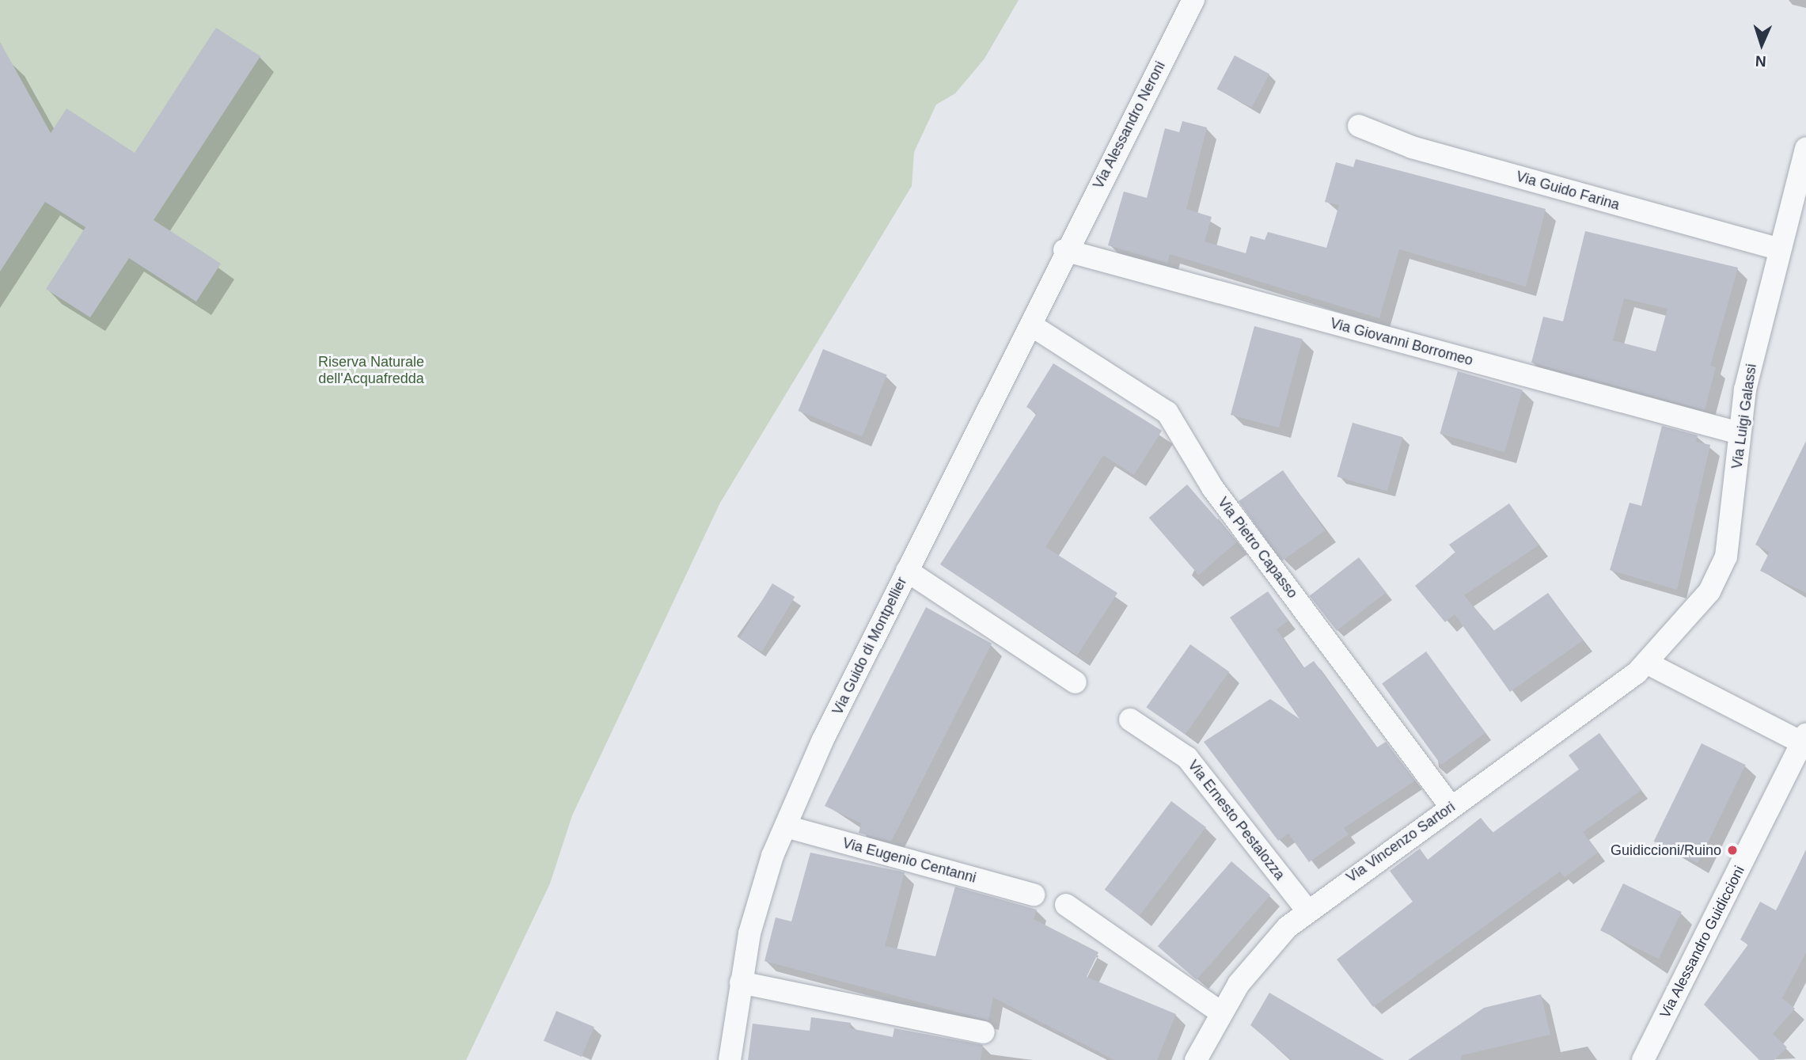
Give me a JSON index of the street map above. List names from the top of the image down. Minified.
{"streets":{"street":["Via Alessandro Neroni","Via Guido Farina","Via Giovanni Borromeo","Via Luigi Galassi","Via Pietro Capasso","Via Guido di Montpellier","Via Ernesto Pestalozza","Via Vincenzo Sartori","Via Eugenio Centanni","Via Alessandro Guidiccioni"]},"crossings":[["Via Alessandro Neroni","Via Giovanni Borromeo"],["Via Alessandro Neroni","Via Guido di Montpellier"],["Via Guido Farina","Via Luigi Galassi"],["Via Giovanni Borromeo","Via Luigi Galassi"],["Via Giovanni Borromeo","Via Guido di Montpellier"],["Via Luigi Galassi","Via Vincenzo Sartori"],["Via Pietro Capasso","Via Guido di Montpellier"],["Via Pietro Capasso","Via Vincenzo Sartori"],["Via Guido di Montpellier","Via Eugenio Centanni"],["Via Ernesto Pestalozza","Via Vincenzo Sartori"]],"parks":["Riserva Naturale dell'Acquafredda"],"places":["Guidiccioni/Ruino"],"north":"bottom"}
